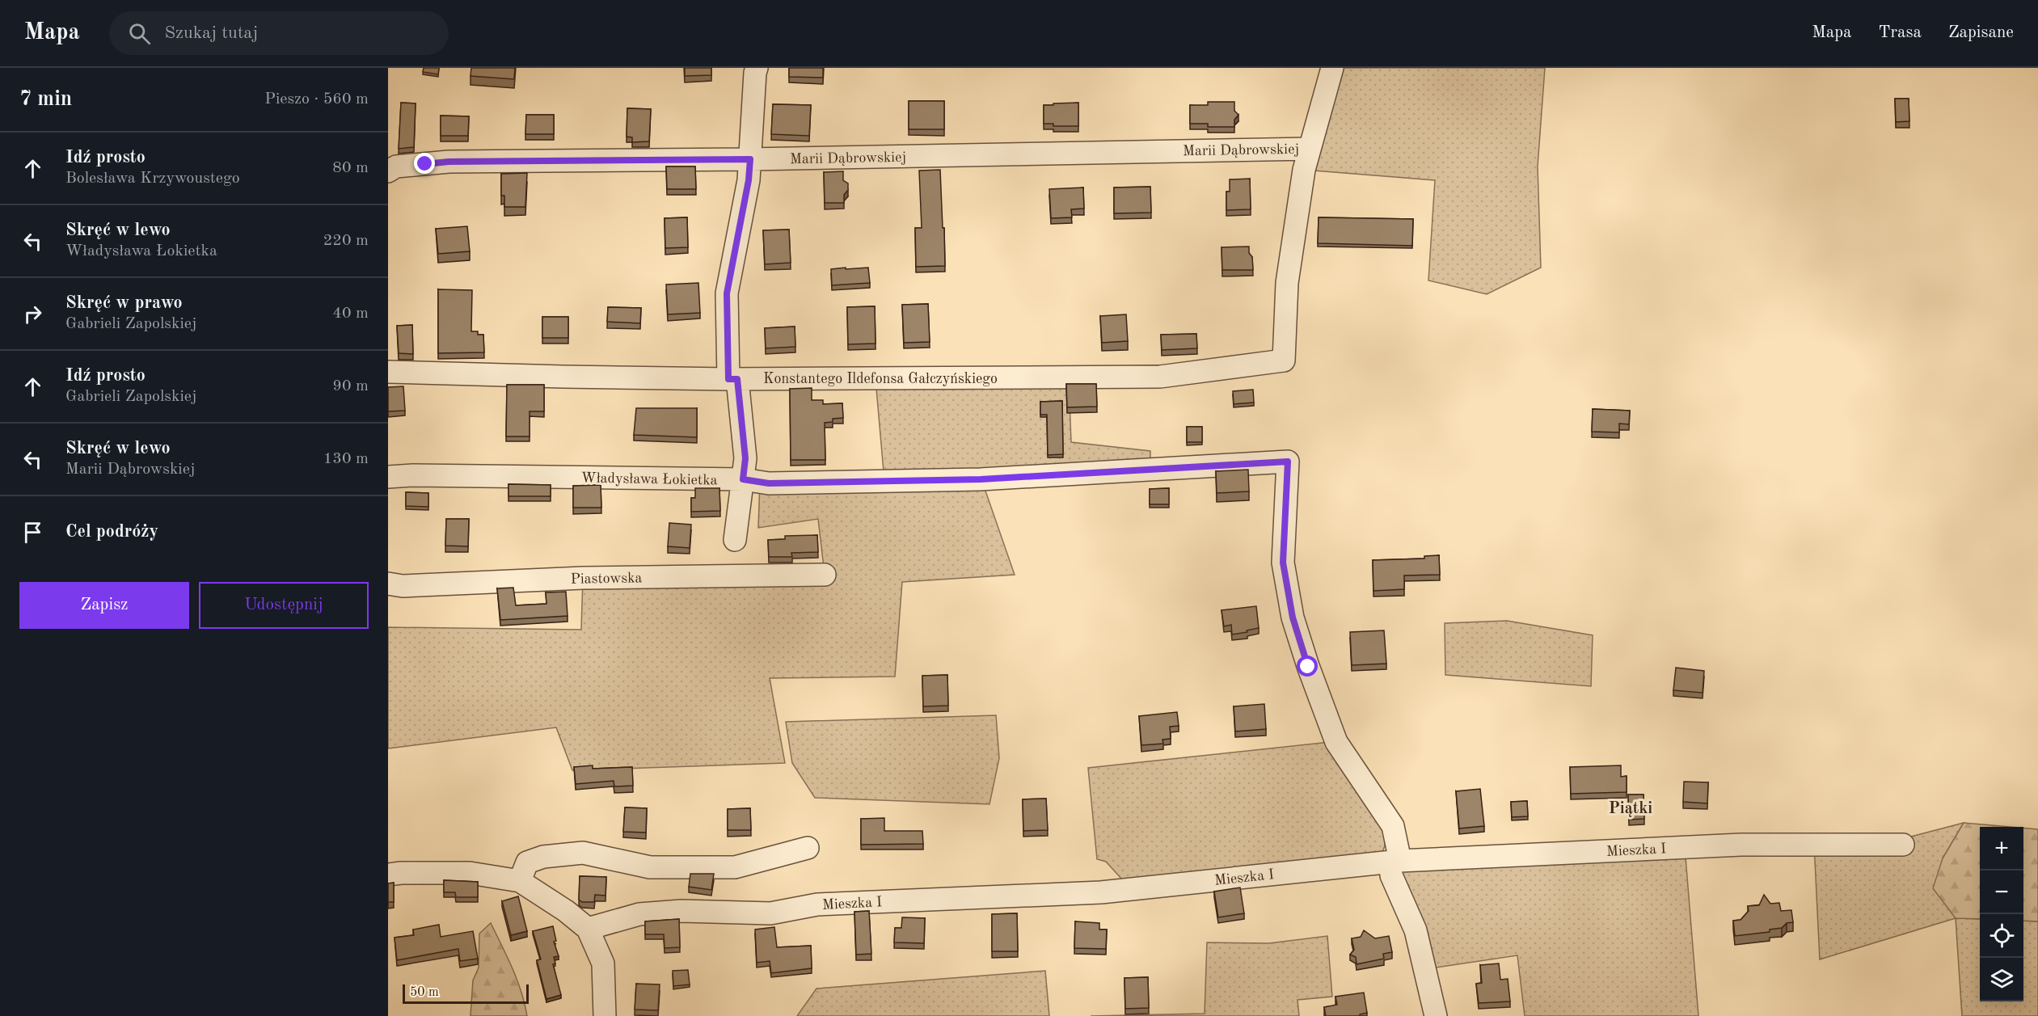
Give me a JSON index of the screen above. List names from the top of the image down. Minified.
{"streets":{"street":["Marii Dąbrowskiej","Konstantego Ildefonsa Gałczyńskiego","Władysława Łokietka","Piastowska","Mieszka I"]},"crossings":[["Marii Dąbrowskiej","Konstantego Ildefonsa Gałczyńskiego"],["Władysława Łokietka","Mieszka I"]],"districts":["Piątki"],"scale_bar":"50 m","page":{"header":"Mapa","search":"Szukaj tutaj","nav":["Mapa","Trasa","Zapisane"],"heading":["7 min","Pieszo · 560 m"],"list":[["Idź prosto","Bolesława Krzywoustego","80 m"],["Skręć w lewo","Władysława Łokietka","220 m"],["Skręć w prawo","Gabrieli Zapolskiej","40 m"],["Idź prosto","Gabrieli Zapolskiej","90 m"],["Skręć w lewo","Marii Dąbrowskiej","130 m"],"Cel podróży"],"buttons":["Zapisz","Udostępnij"],"map_buttons":["+","−"],"scale":"50 m"}}
